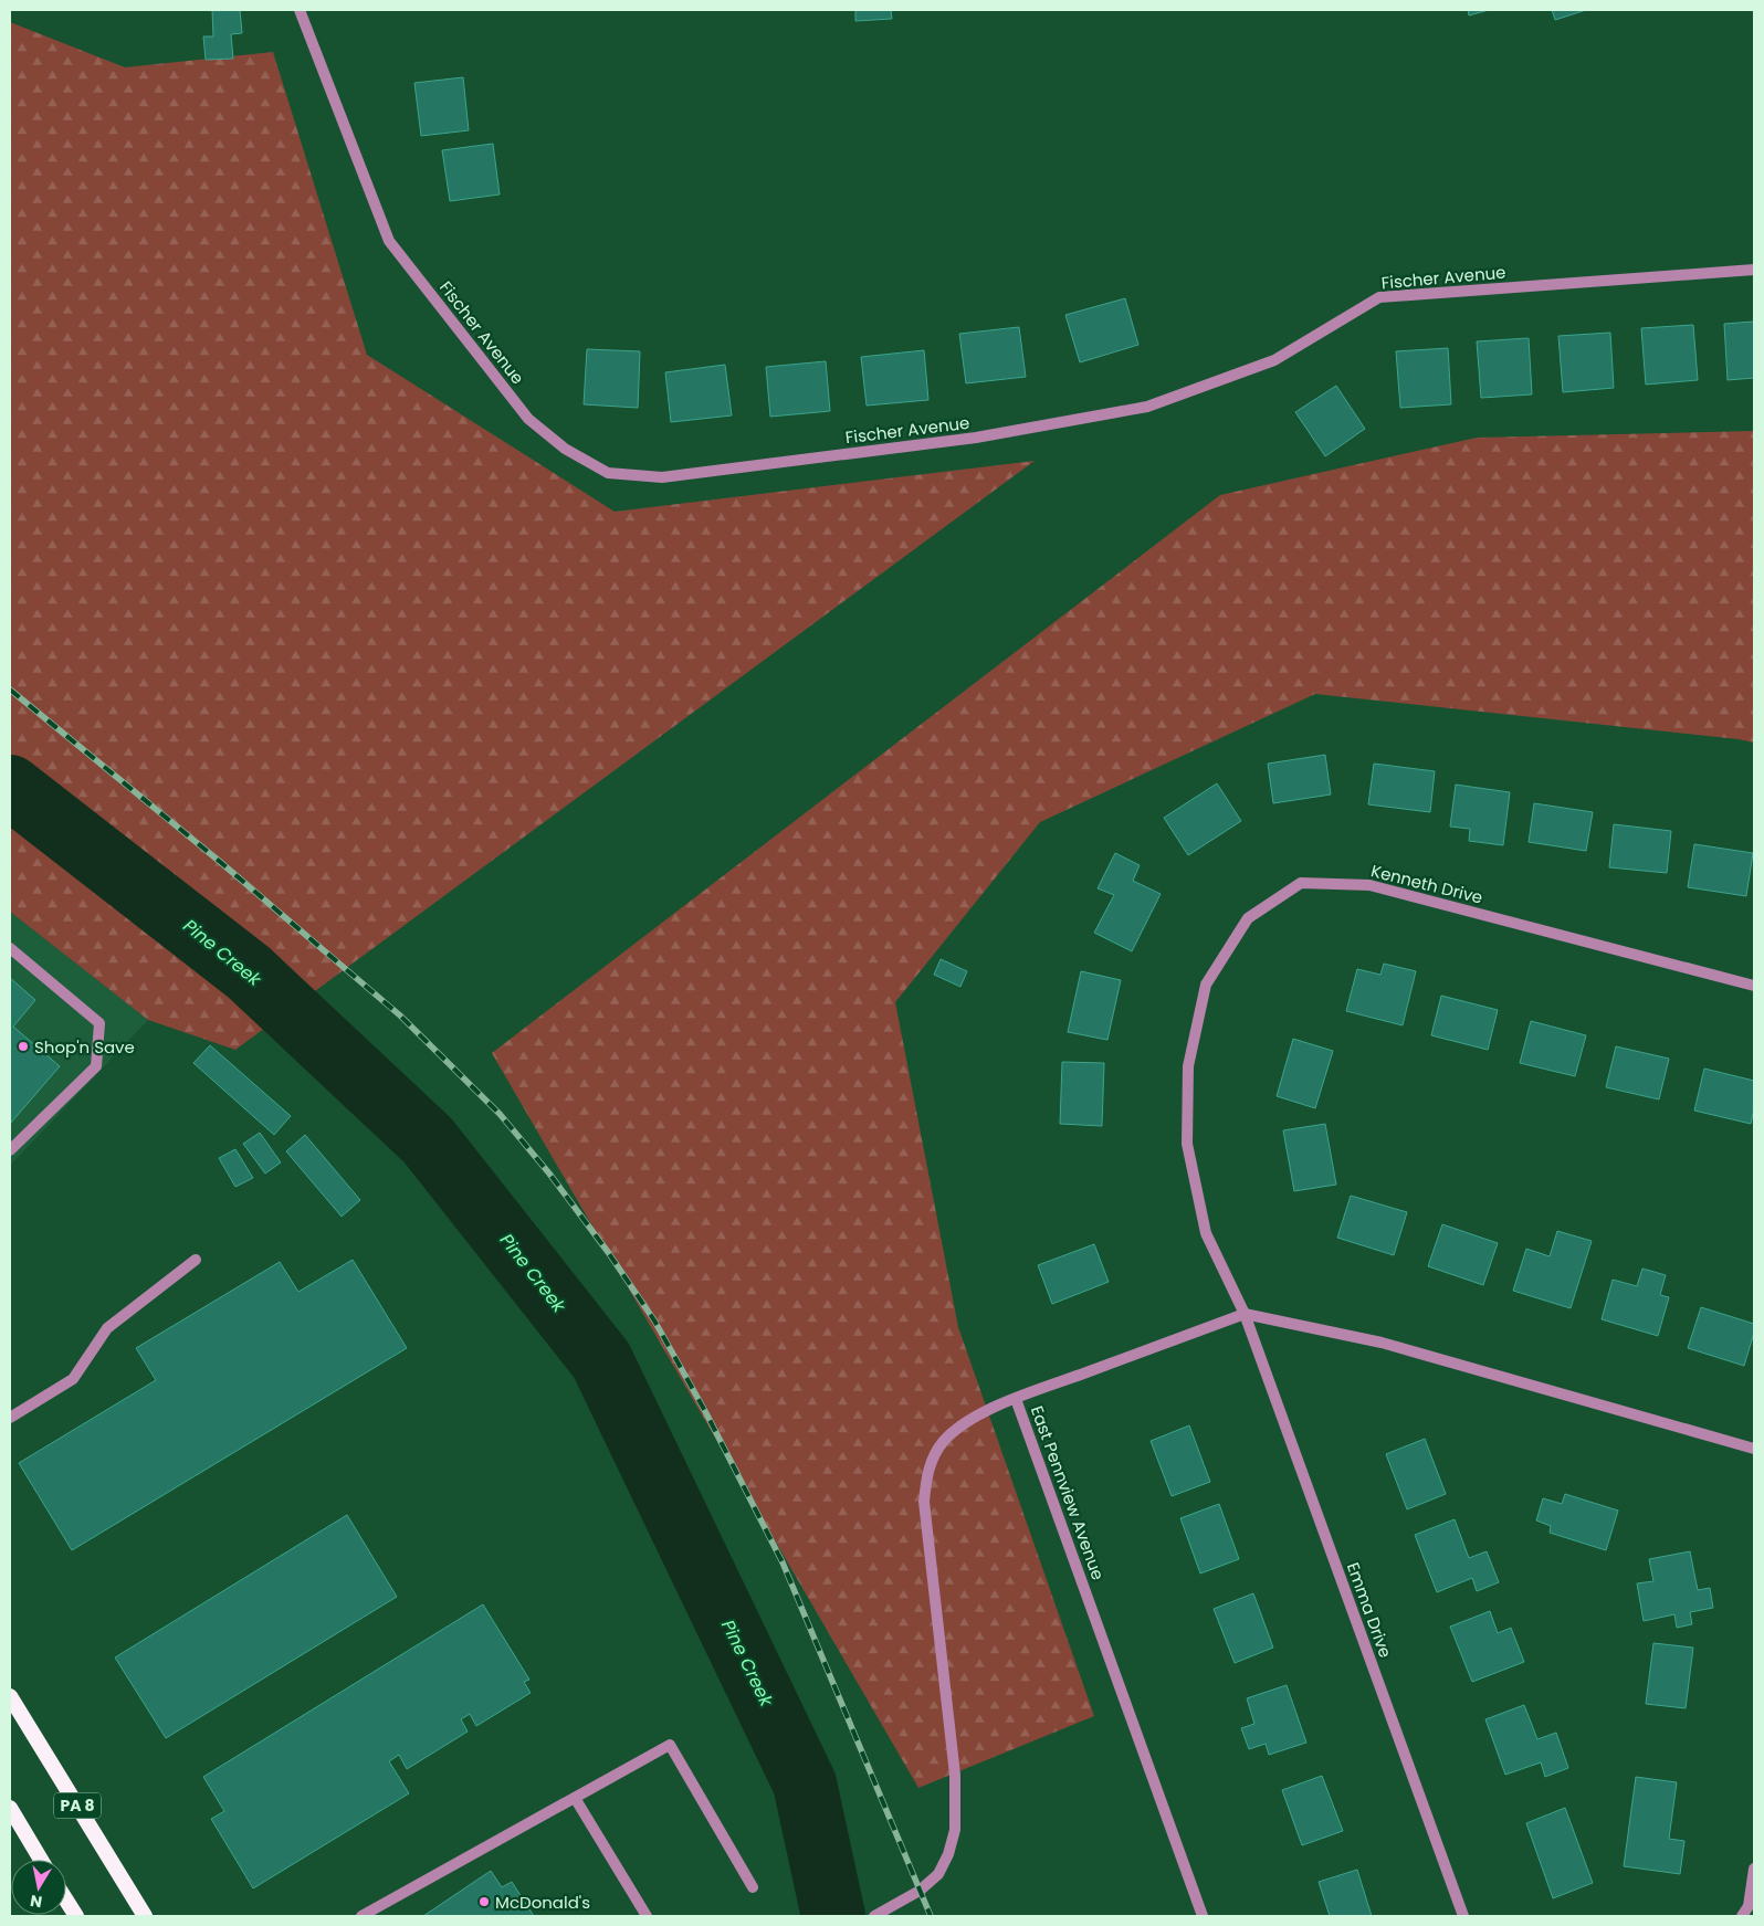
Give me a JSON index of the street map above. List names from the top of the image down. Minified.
{"streets":{"highway":["PA 8"],"street":["Fischer Avenue","Kenneth Drive","East Pennview Avenue","Emma Drive"]},"crossings":[["Kenneth Drive","Emma Drive"]],"water":["Pine Creek"],"places":["Shop'n Save","McDonald's"],"north":"bottom"}
